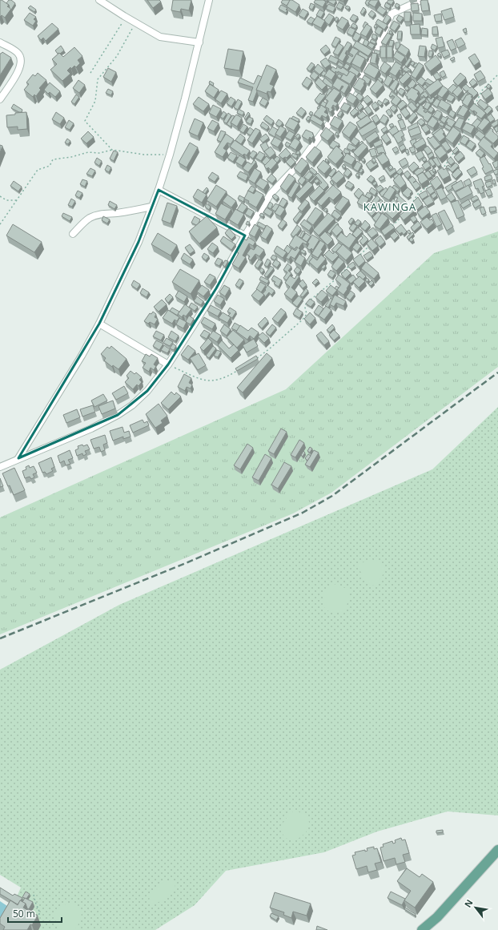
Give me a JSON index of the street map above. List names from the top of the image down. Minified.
{"districts":["KAWINGA"],"scale_bar":"50 m","north":"top left"}
